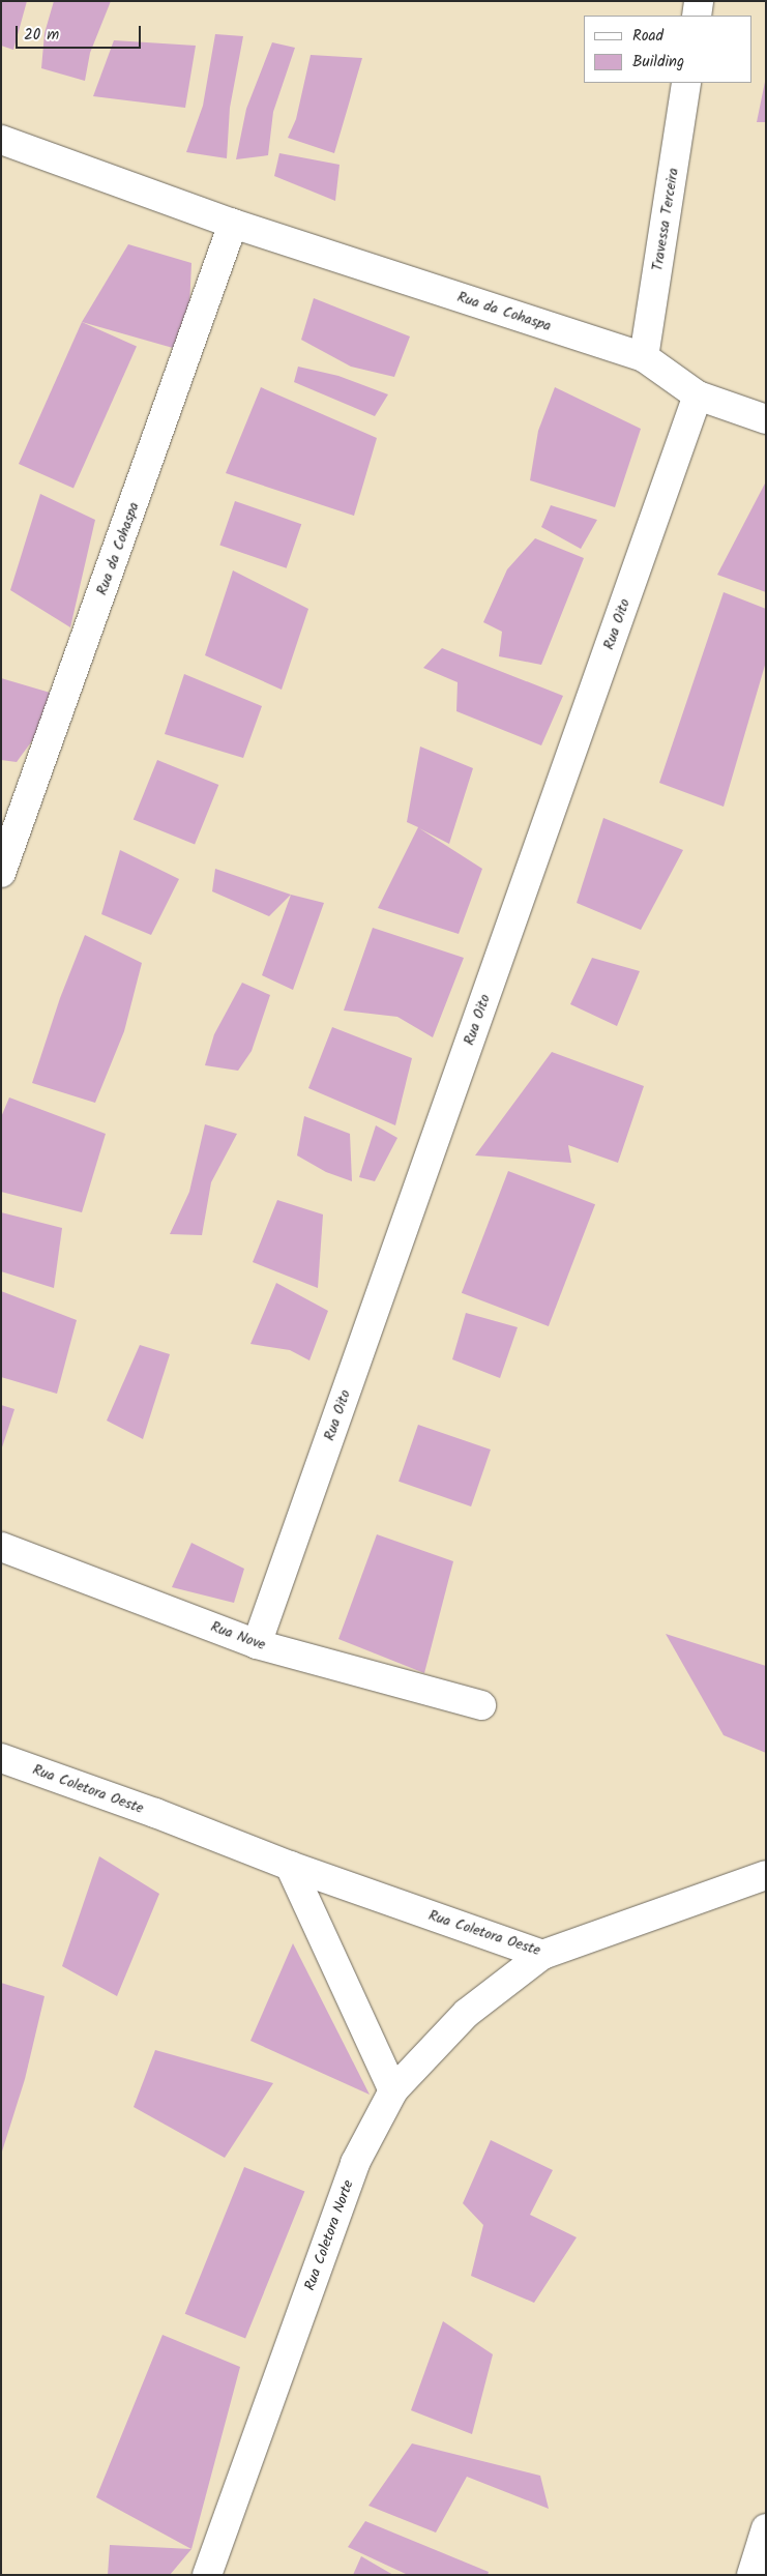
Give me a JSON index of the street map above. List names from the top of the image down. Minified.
{"streets":{"street":["Travessa Terceira","Rua da Cohaspa","Rua Oito","Rua Nove","Rua Coletora Oeste","Rua Coletora Norte"]},"crossings":[["Travessa Terceira","Rua da Cohaspa"],["Rua da Cohaspa","Rua Oito"],["Rua Oito","Rua Nove"],["Rua Coletora Oeste","Rua Coletora Norte"]],"legend":["Road","Building"],"scale_bar":"20 m"}
